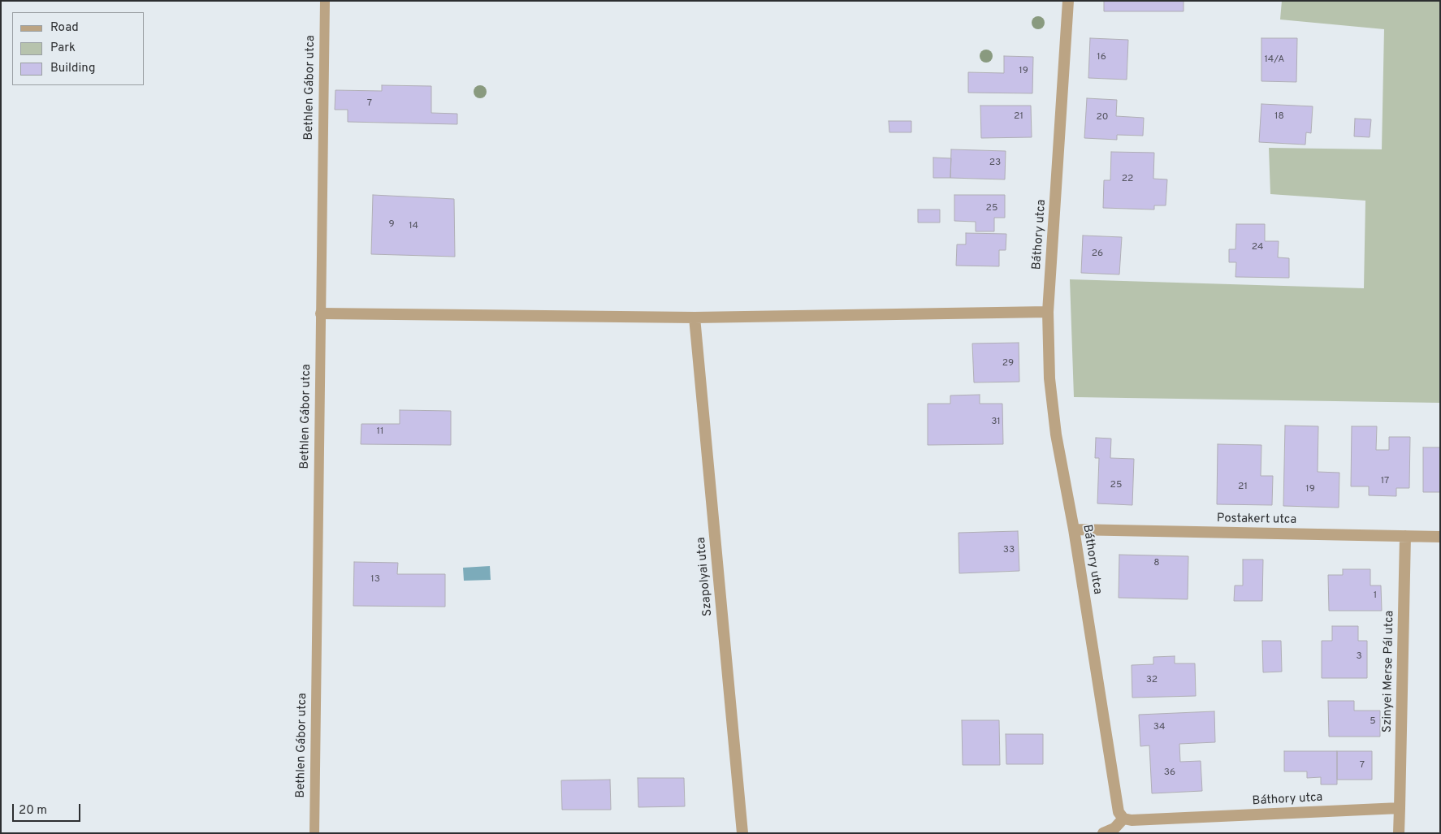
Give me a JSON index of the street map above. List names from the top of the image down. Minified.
{"streets":{"street":["Báthory utca","Postakert utca","Szapolyai utca","Szinyei Merse Pál utca"],"lane":["Bethlen Gábor utca"]},"crossings":[["Báthory utca","Postakert utca"],["Báthory utca","Szinyei Merse Pál utca"],["Postakert utca","Szinyei Merse Pál utca"]],"house_numbers":["16","14/A","19","7","21","18","20","23","22","25","9","14","24","26","29","31","11","17","25","21","19","33","8","13","1","3","32","5","34","7","36"],"legend":["Road","Park","Building"],"scale_bar":"20 m"}
